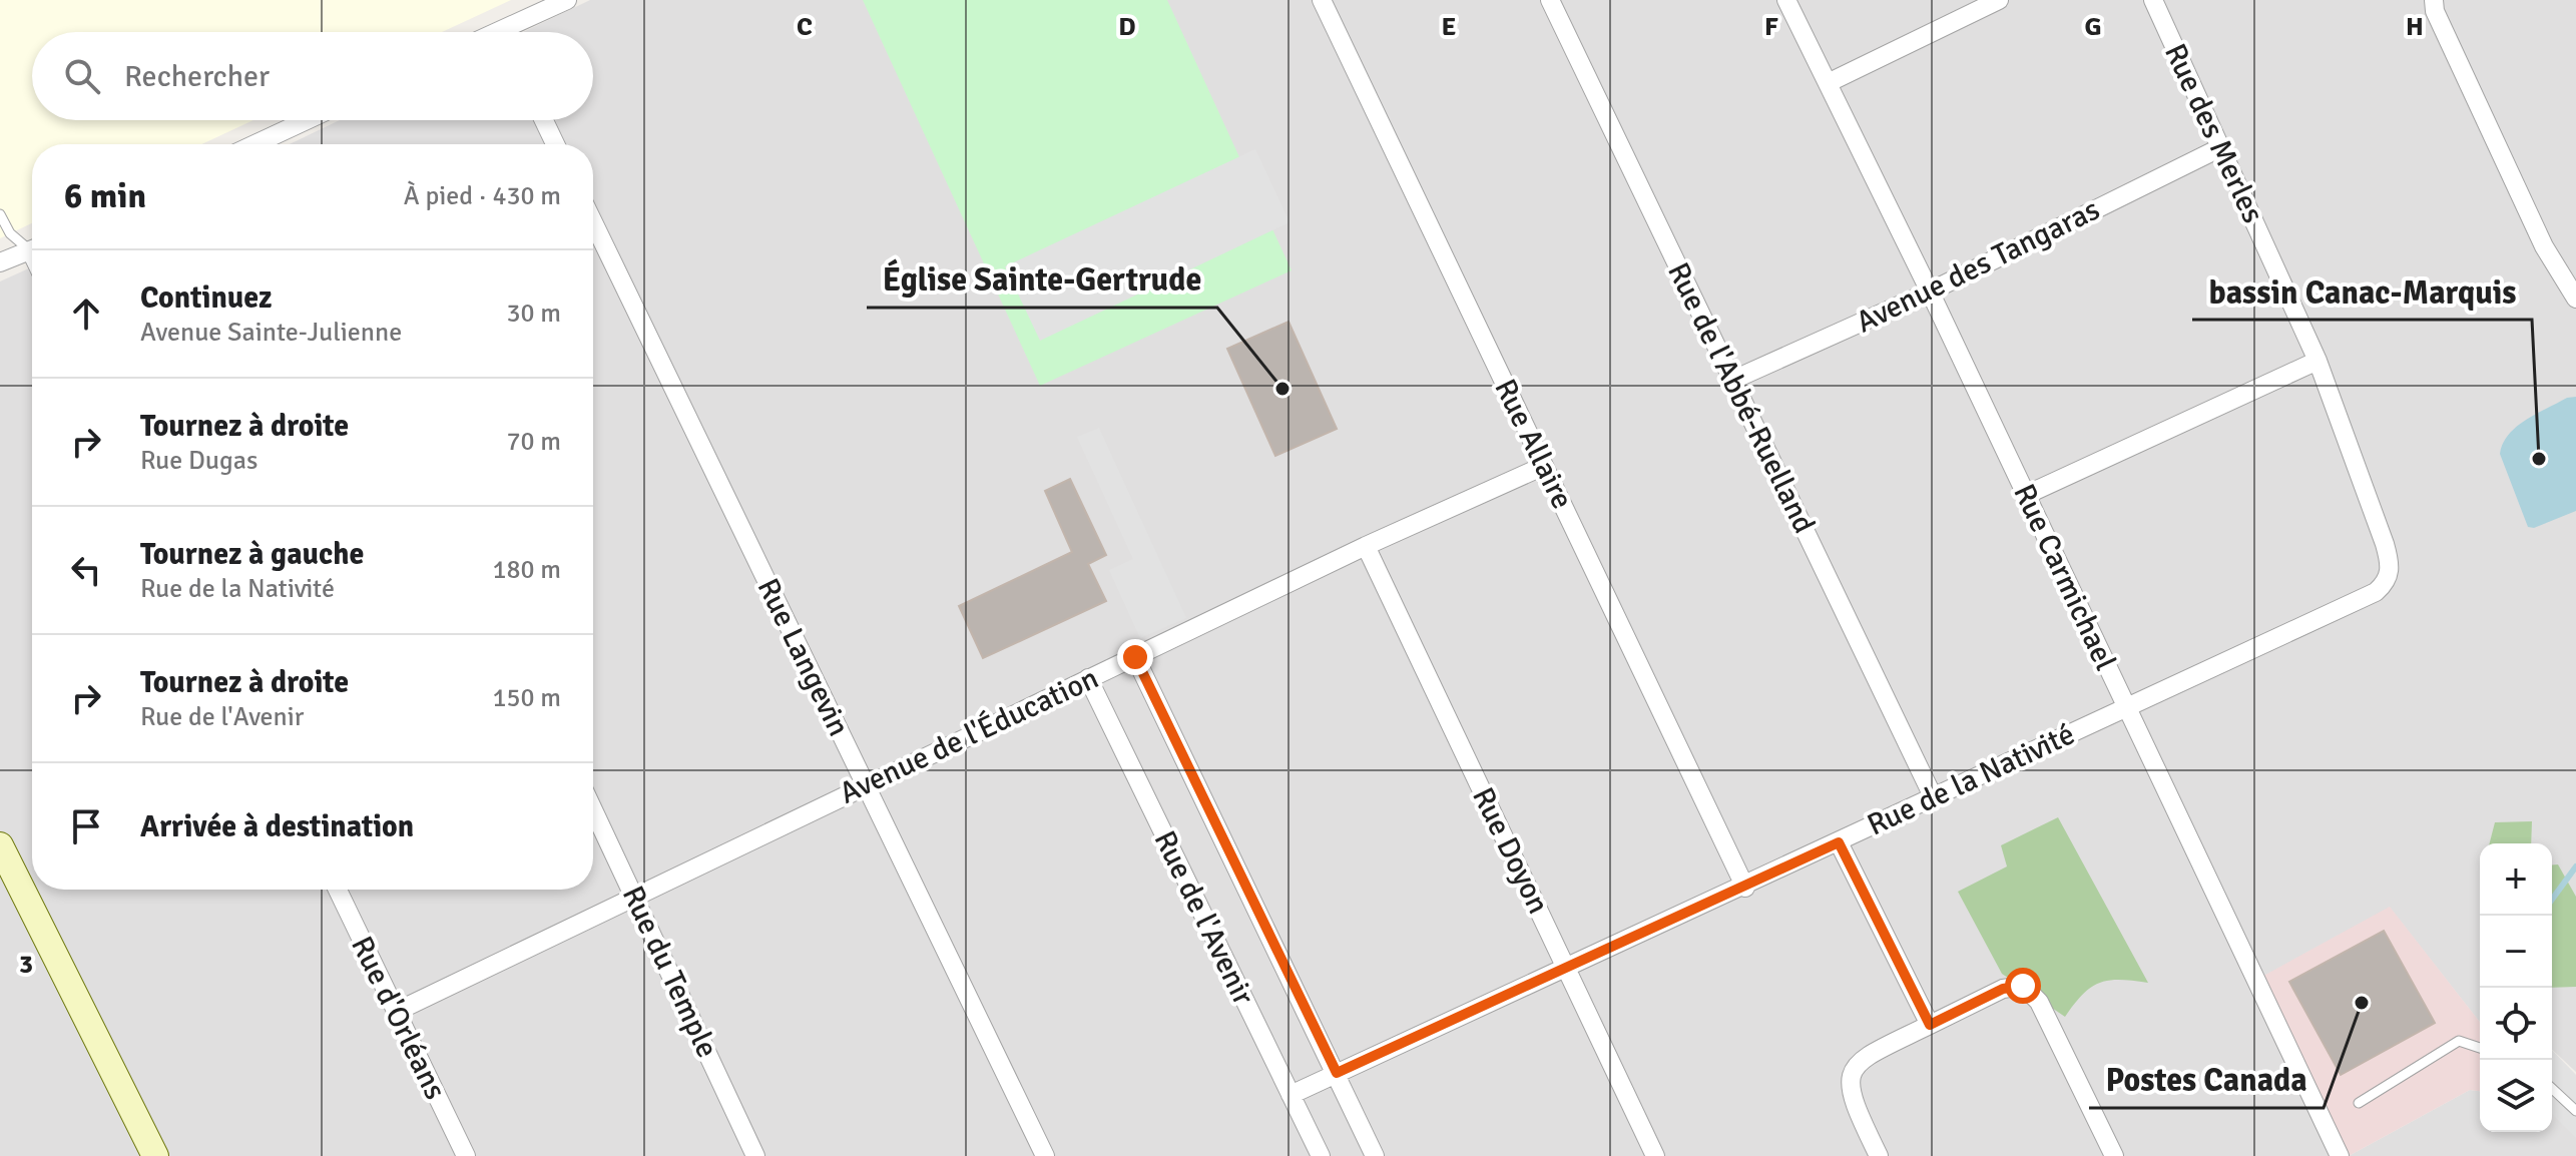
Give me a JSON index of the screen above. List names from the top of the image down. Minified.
{"streets":{"street":["Rue des Merles","Avenue des Tangaras","Rue de l'Abbé-Ruelland","Rue Allaire","Rue Carmichael","Rue Langevin","Avenue de l'Éducation","Rue de la Nativité","Rue Doyon","Rue de l'Avenir","Rue du Temple","Rue d'Orléans"]},"crossings":[["Rue des Merles","Avenue des Tangaras"],["Rue des Merles","Rue de la Nativité"],["Avenue des Tangaras","Rue de l'Abbé-Ruelland"],["Avenue des Tangaras","Rue Carmichael"],["Rue de l'Abbé-Ruelland","Rue de la Nativité"],["Rue Allaire","Avenue de l'Éducation"],["Rue Allaire","Rue de la Nativité"],["Rue Carmichael","Rue de la Nativité"],["Rue Langevin","Avenue de l'Éducation"],["Avenue de l'Éducation","Rue Doyon"],["Avenue de l'Éducation","Rue de l'Avenir"],["Avenue de l'Éducation","Rue du Temple"],["Avenue de l'Éducation","Rue d'Orléans"],["Rue de la Nativité","Rue Doyon"],["Rue de la Nativité","Rue de l'Avenir"]],"places":["Église Sainte-Gertrude","bassin Canac-Marquis","Postes Canada"],"page":{"search":"Rechercher","heading":["6 min","À pied · 430 m"],"list":[["Continuez","Avenue Sainte-Julienne","30 m"],["Tournez à droite","Rue Dugas","70 m"],["Tournez à gauche","Rue de la Nativité","180 m"],["Tournez à droite","Rue de l'Avenir","150 m"],"Arrivée à destination"],"map_buttons":["+","−"]},"grid":{"columns":["C","D","E","F","G","H"],"rows":["3"]}}
